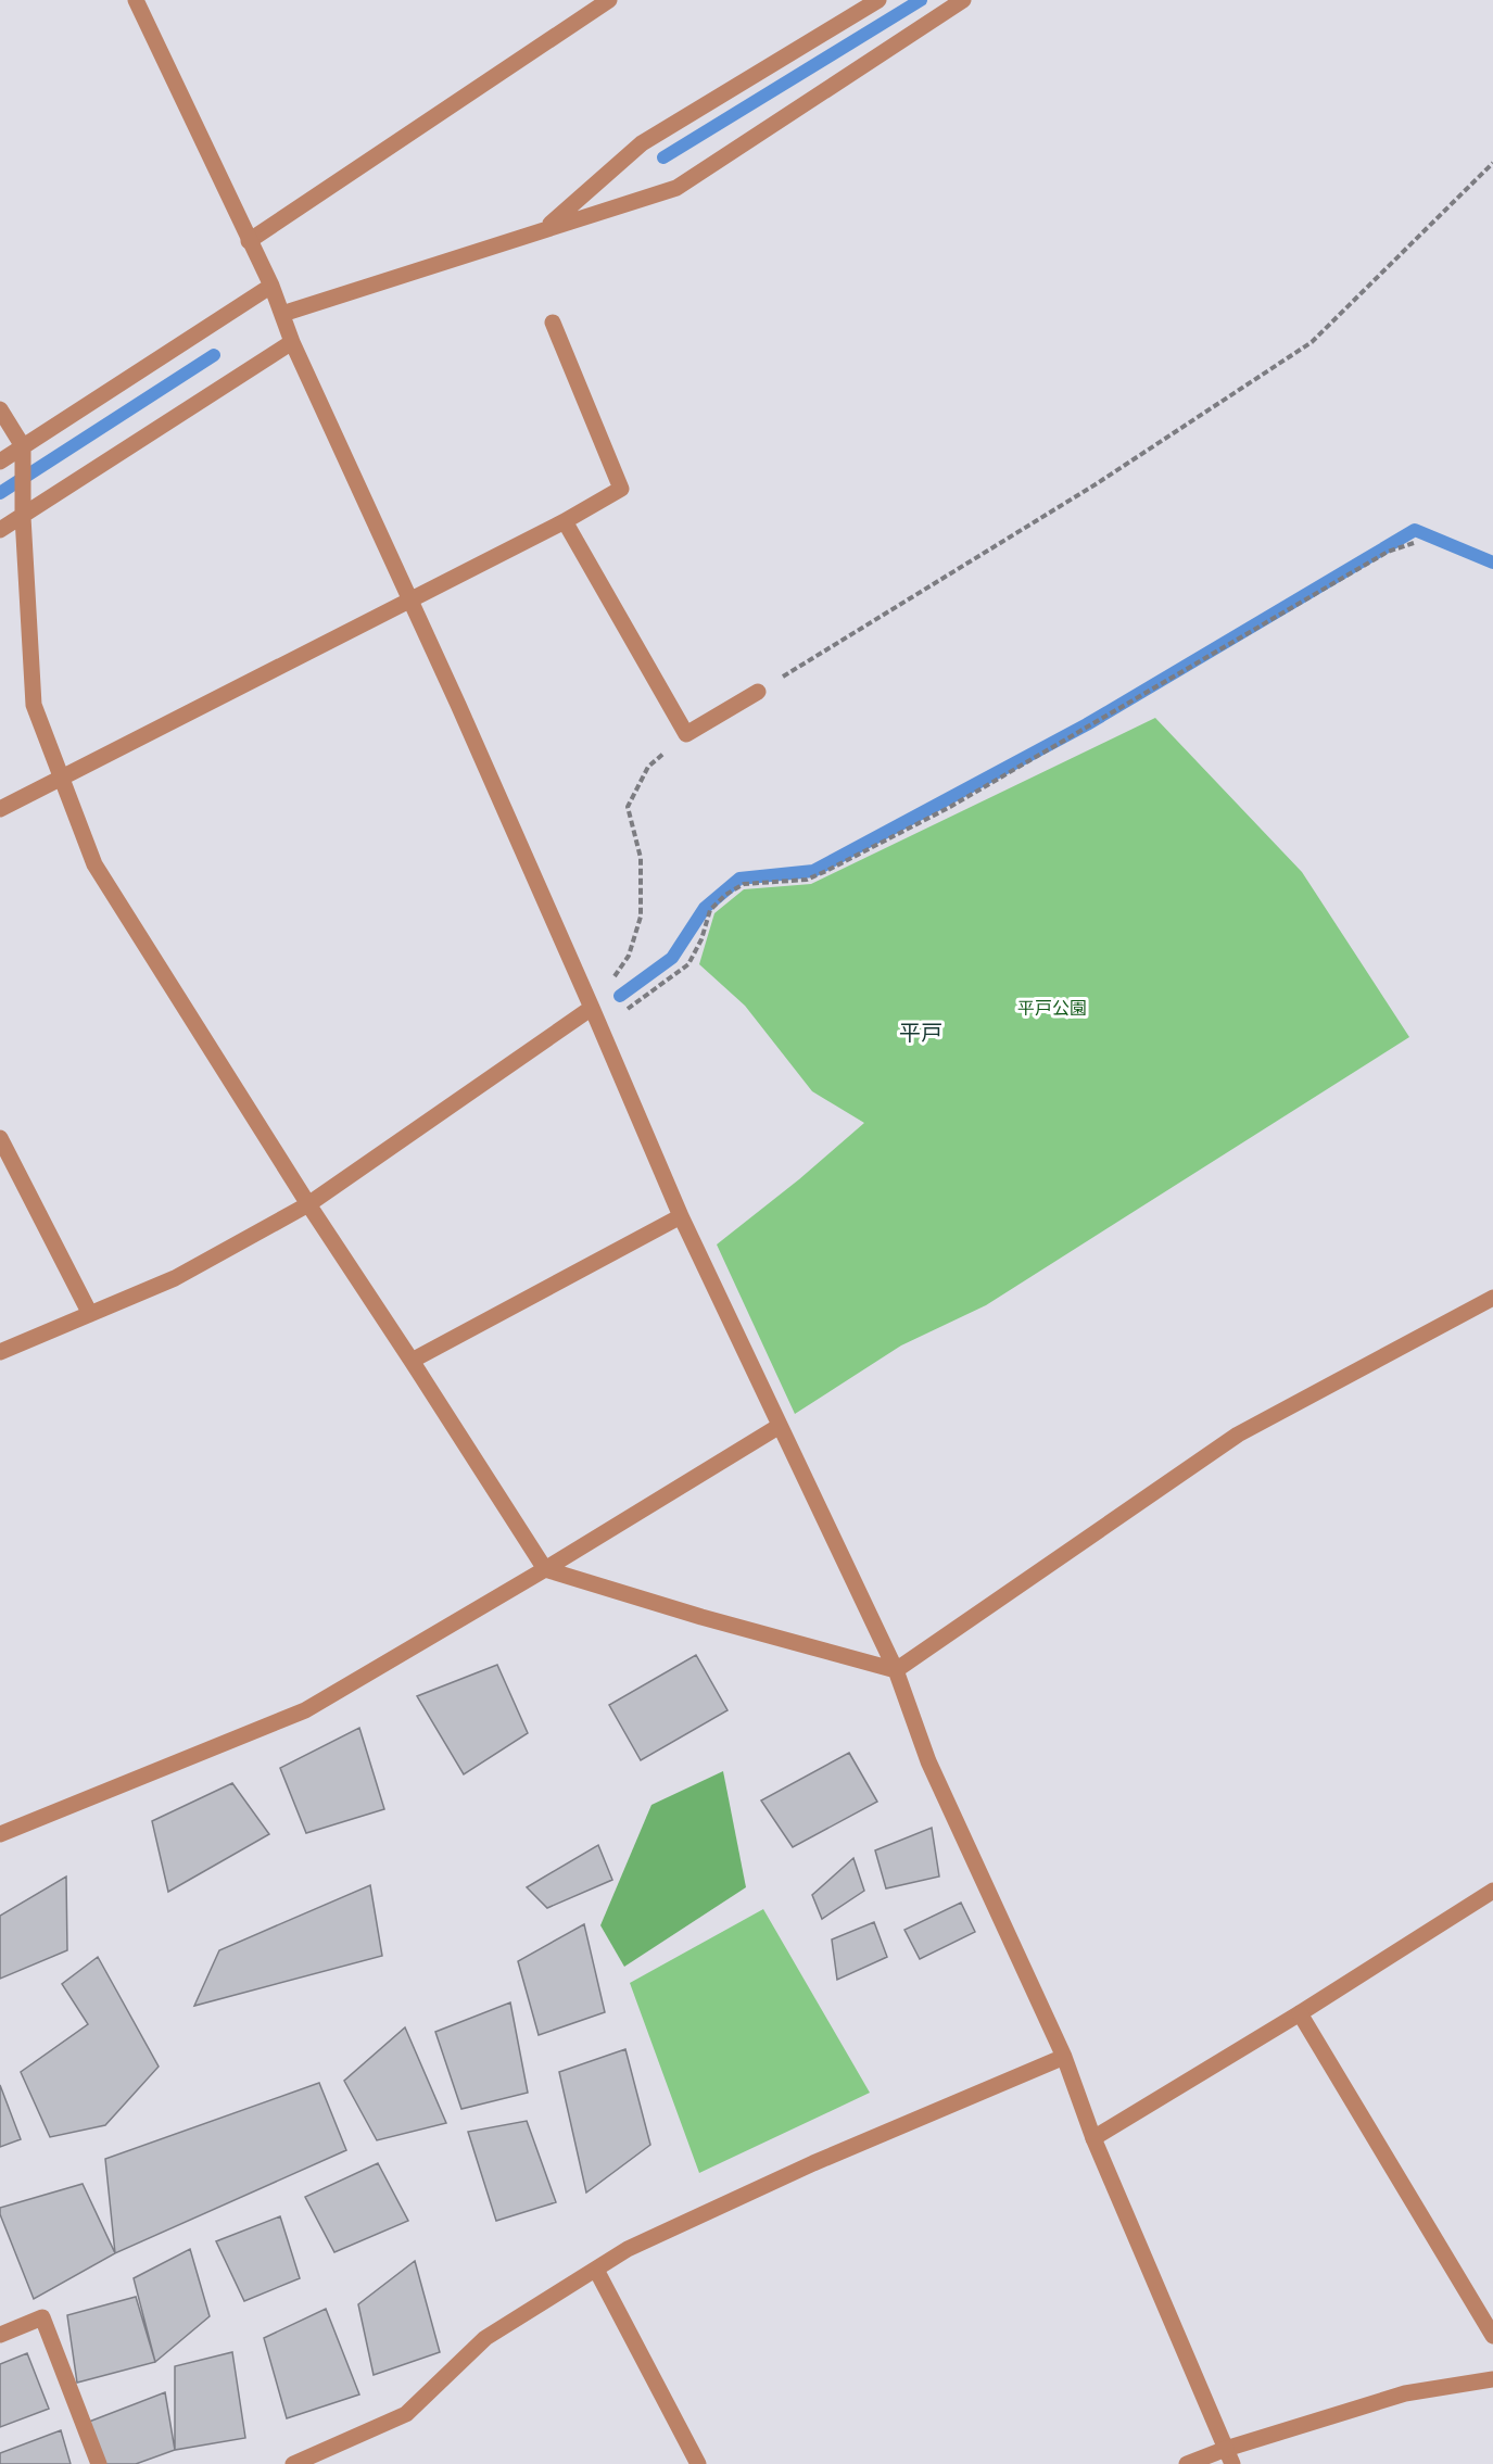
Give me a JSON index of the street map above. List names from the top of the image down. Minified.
{"districts":["平戸"],"parks":["平戸公園"]}
